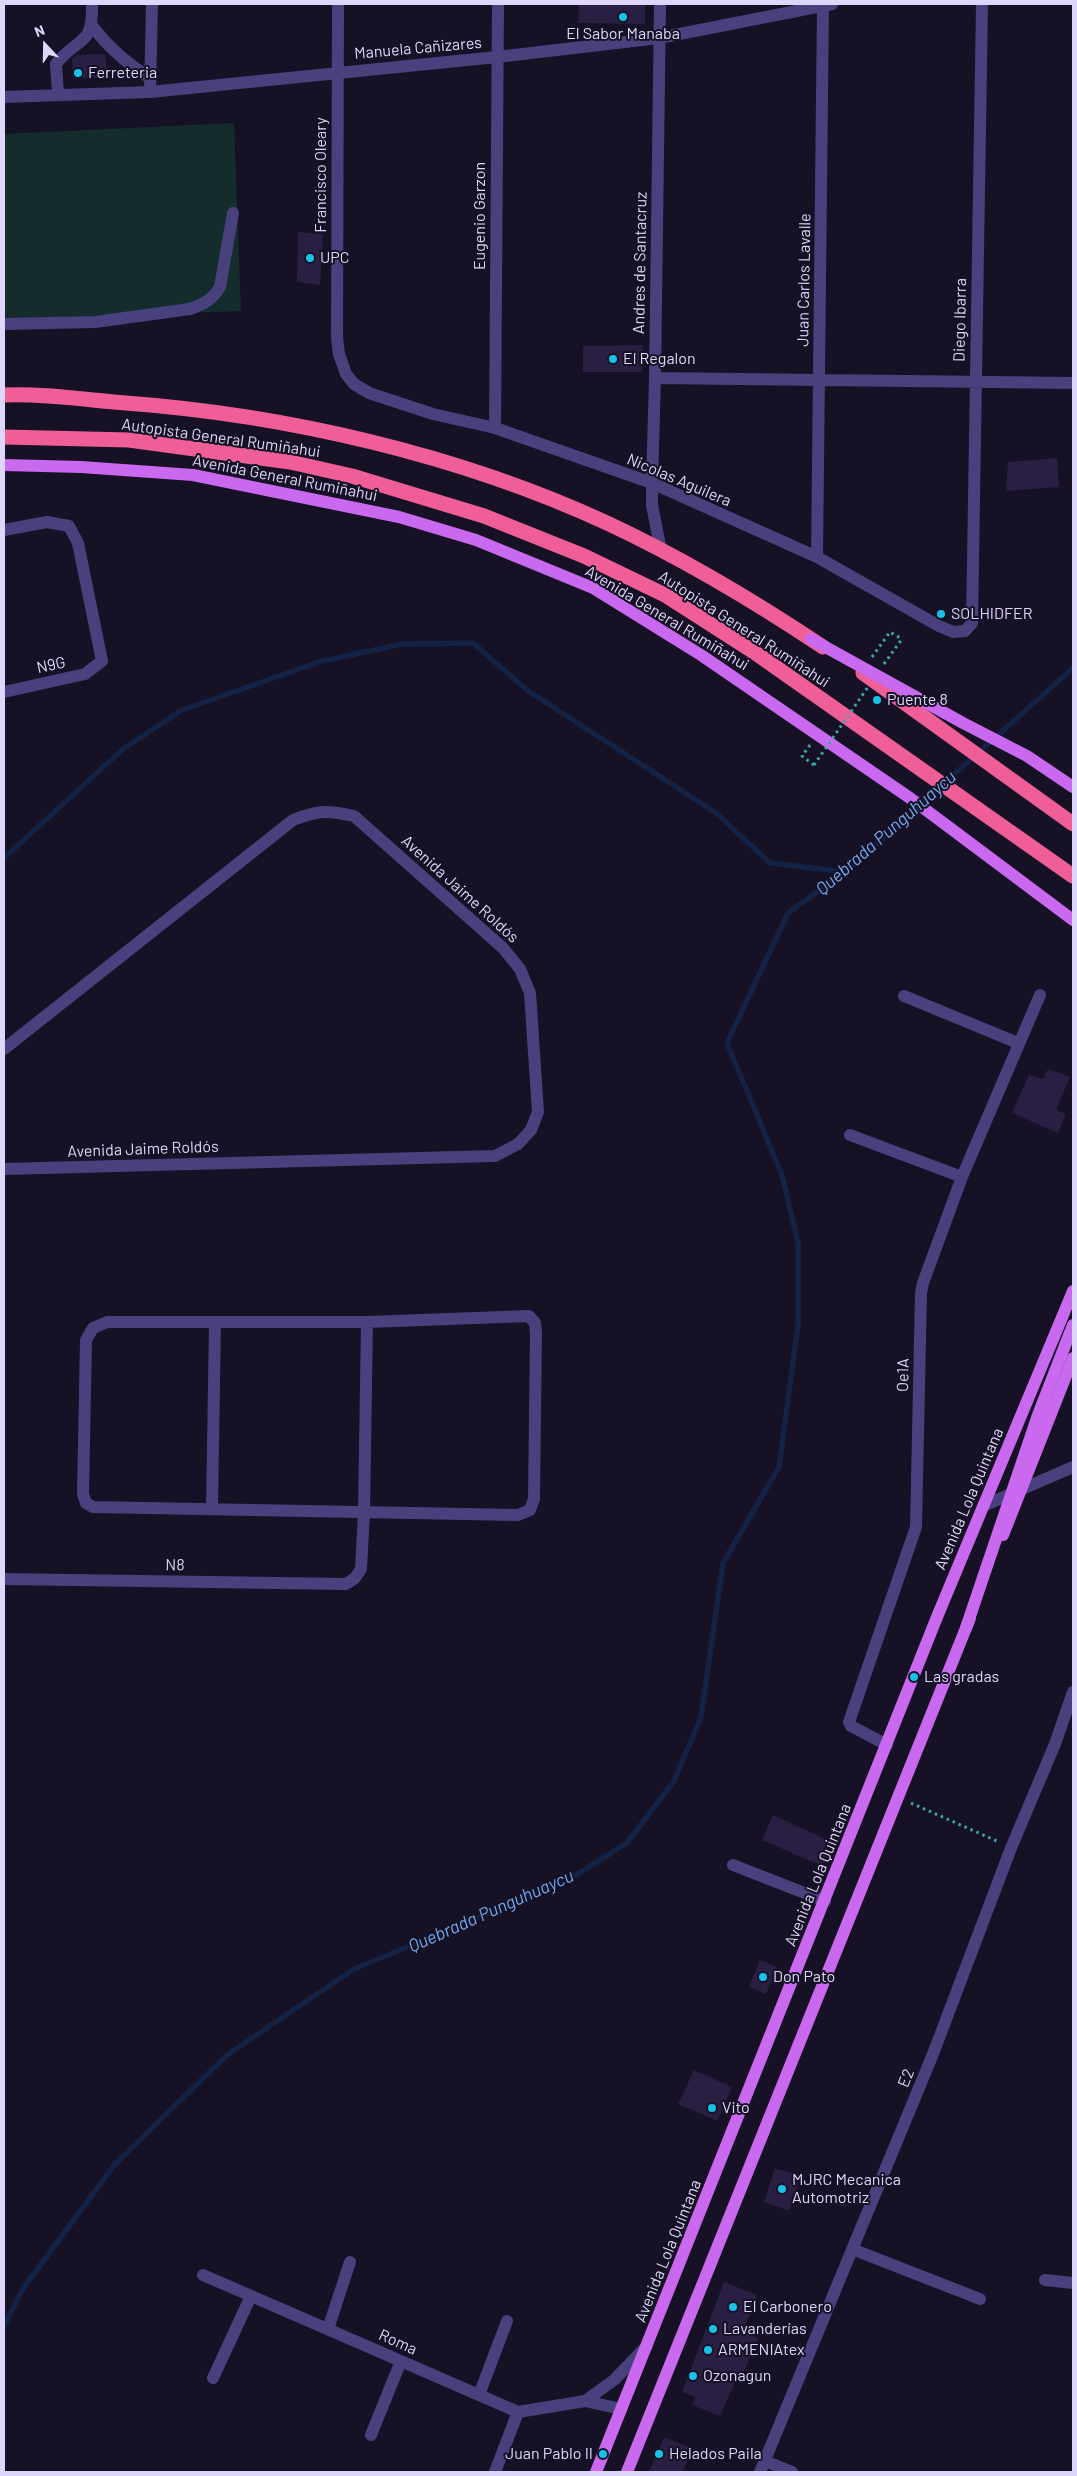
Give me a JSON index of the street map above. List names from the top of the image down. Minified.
{"streets":{"highway":["Autopista General Rumiñahui"],"main road":["Avenida General Rumiñahui","Avenida Lola Quintana"],"street":["Manuela Cañizares","Francisco Oleary","Eugenio Garzon","Andres de Santacruz","Juan Carlos Lavalle","Diego Ibarra","Nicolas Aguilera","N9G","Avenida Jaime Roldós","Oe1A","N8","E2","Roma"]},"crossings":[["Manuela Cañizares","Francisco Oleary"],["Manuela Cañizares","Eugenio Garzon"],["Manuela Cañizares","Andres de Santacruz"],["Manuela Cañizares","Juan Carlos Lavalle"],["Francisco Oleary","Nicolas Aguilera"],["Eugenio Garzon","Nicolas Aguilera"],["Andres de Santacruz","Autopista General Rumiñahui"],["Andres de Santacruz","Nicolas Aguilera"],["Juan Carlos Lavalle","Nicolas Aguilera"],["Diego Ibarra","Nicolas Aguilera"],["Oe1A","Avenida Lola Quintana"]],"water":["Quebrada Punguhuaycu"],"places":["El Sabor Manaba","Ferreteria","UPC","El Regalon","SOLHIDFER","Puente 8","Las gradas","Don Pato","Vito","MJRC Mecanica Automotriz","El Carbonero","Lavanderías","ARMENIAtex","Ozonagun","Juan Pablo II","Helados Paila"],"north":"top"}
